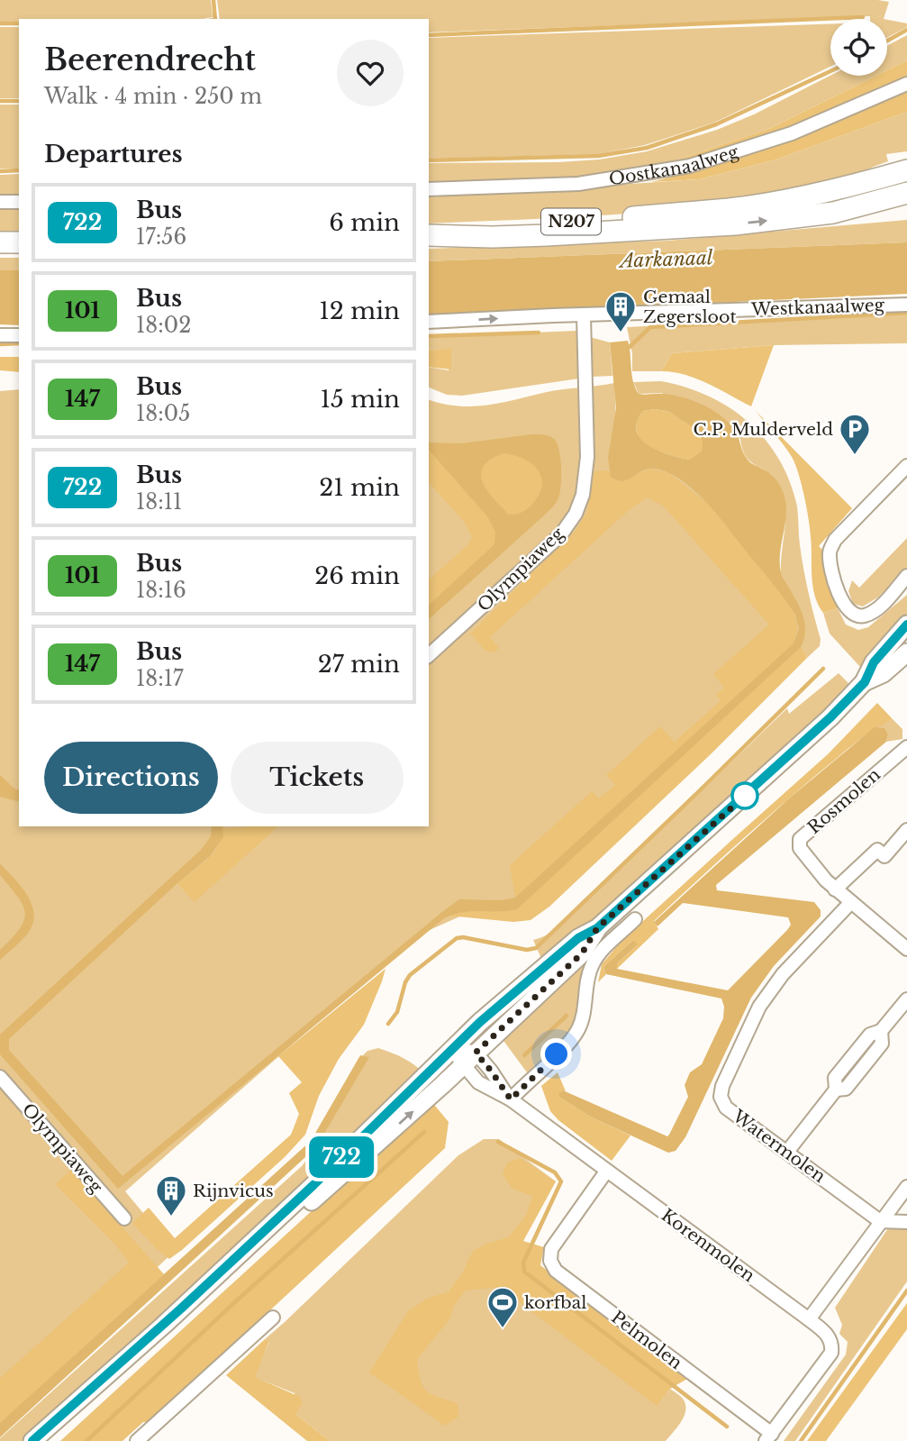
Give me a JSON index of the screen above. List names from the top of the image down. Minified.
{"streets":{"main road":["N207"],"street":["Oostkanaalweg","Westkanaalweg","Olympiaweg","Rosmolen","Watermolen","Korenmolen","Pelmolen"]},"crossings":[["Westkanaalweg","Olympiaweg"],["Rosmolen","Watermolen"],["Korenmolen","Pelmolen"]],"water":["Aarkanaal"],"places":{"building":["Gemaal Zegersloot","Rijnvicus"],"parking":["C.P. Mulderveld"],"sports":["korfbal"]},"lines":["bus line 722"],"page":{"on_map":"722","heading":[["Beerendrecht","Walk · 4 min · 250 m"],"Departures"],"list":[{"mark":"722","name":"Bus","note":"17:56","value":"6 min"},{"mark":"101","name":"Bus","note":"18:02","value":"12 min"},{"mark":"147","name":"Bus","note":"18:05","value":"15 min"},{"mark":"722","name":"Bus","note":"18:11","value":"21 min"},{"mark":"101","name":"Bus","note":"18:16","value":"26 min"},{"mark":"147","name":"Bus","note":"18:17","value":"27 min"}],"buttons":["Directions","Tickets"]}}
